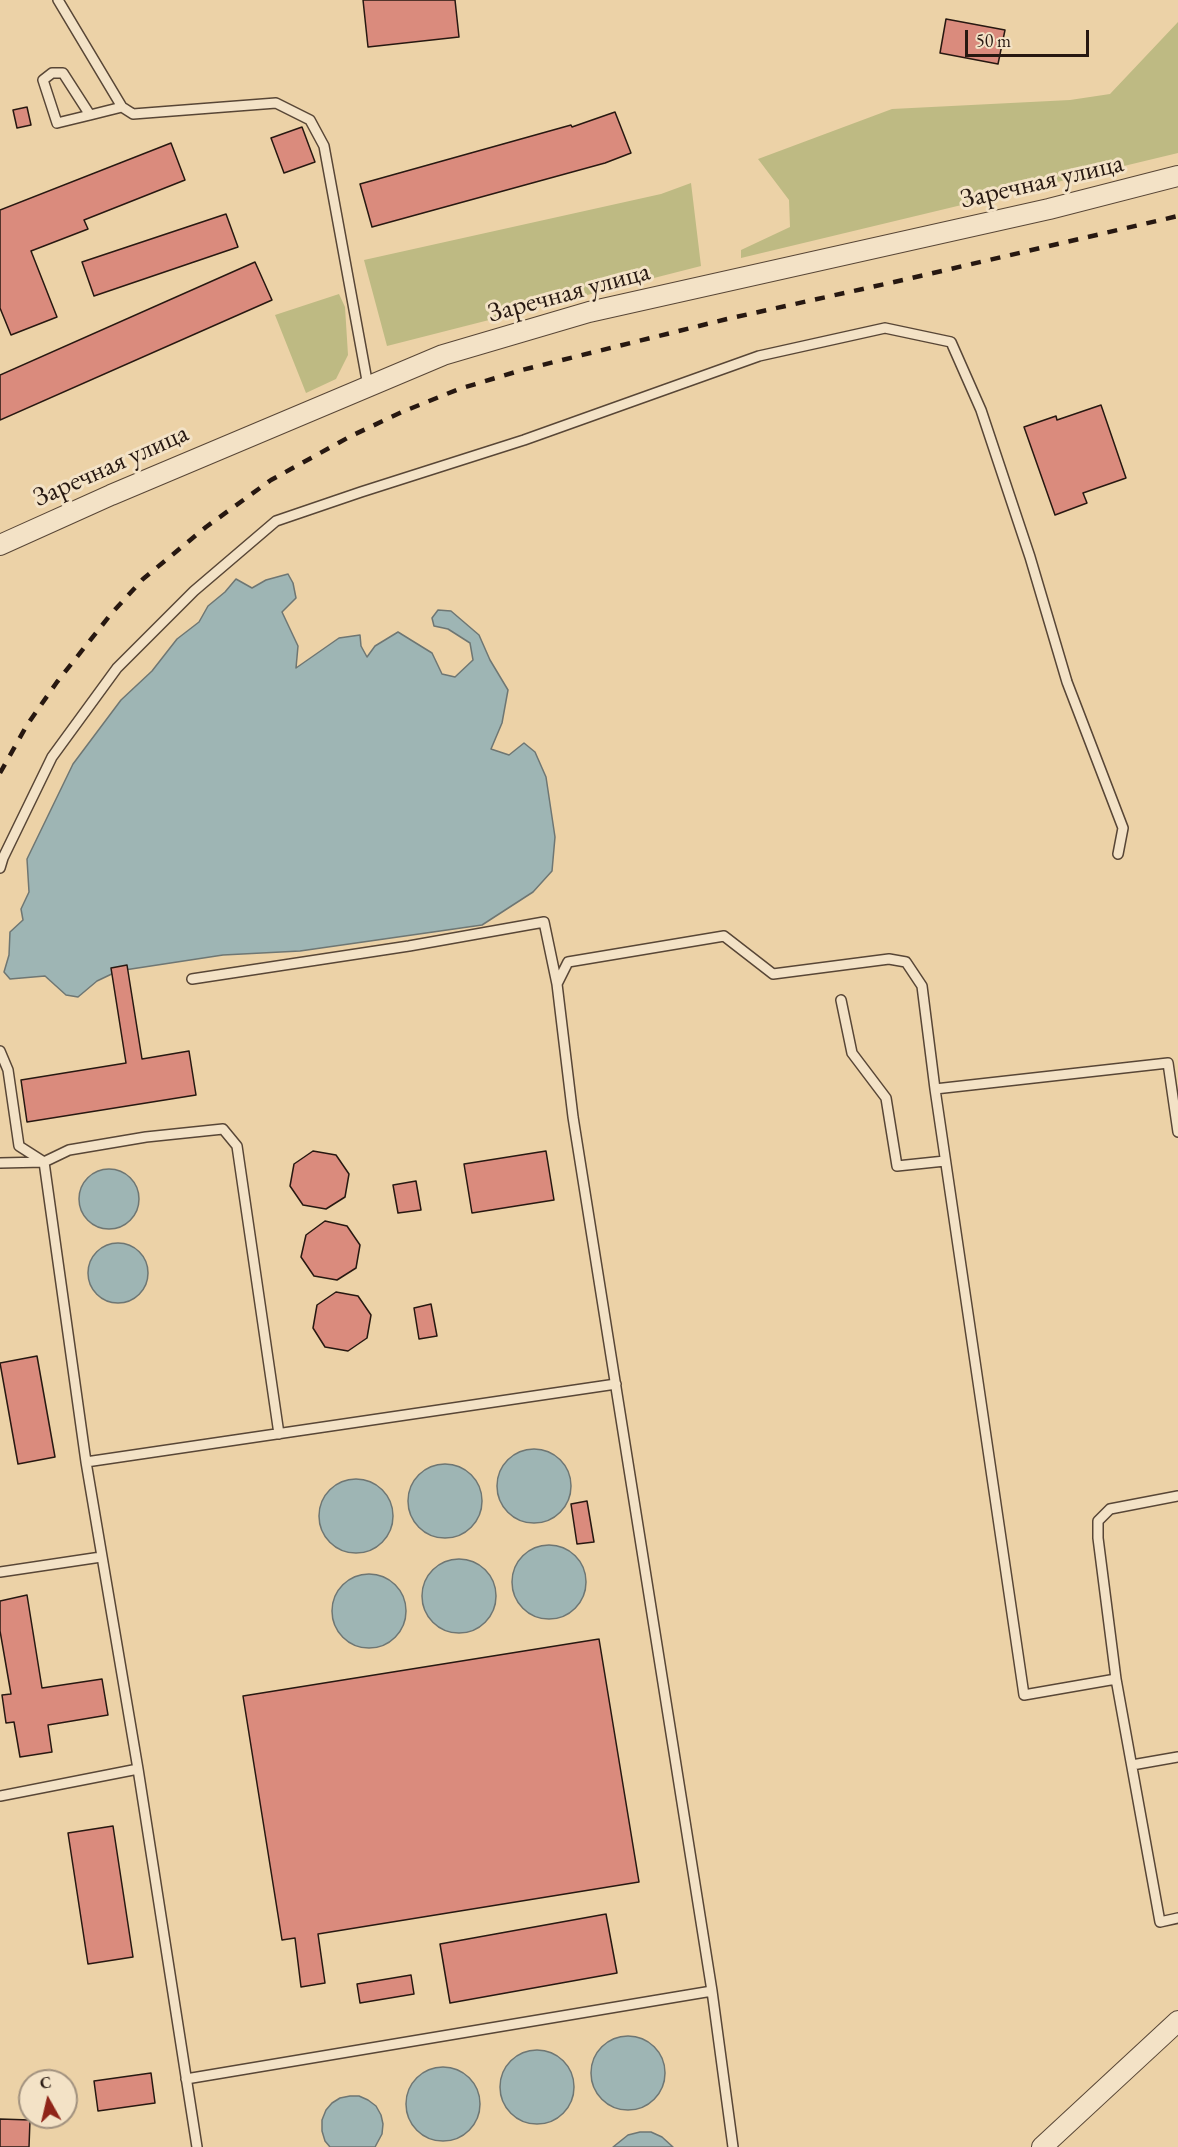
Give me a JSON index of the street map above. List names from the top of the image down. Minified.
{"streets":{"street":["Заречная улица"]},"scale_bar":"50 m","north":"top"}
